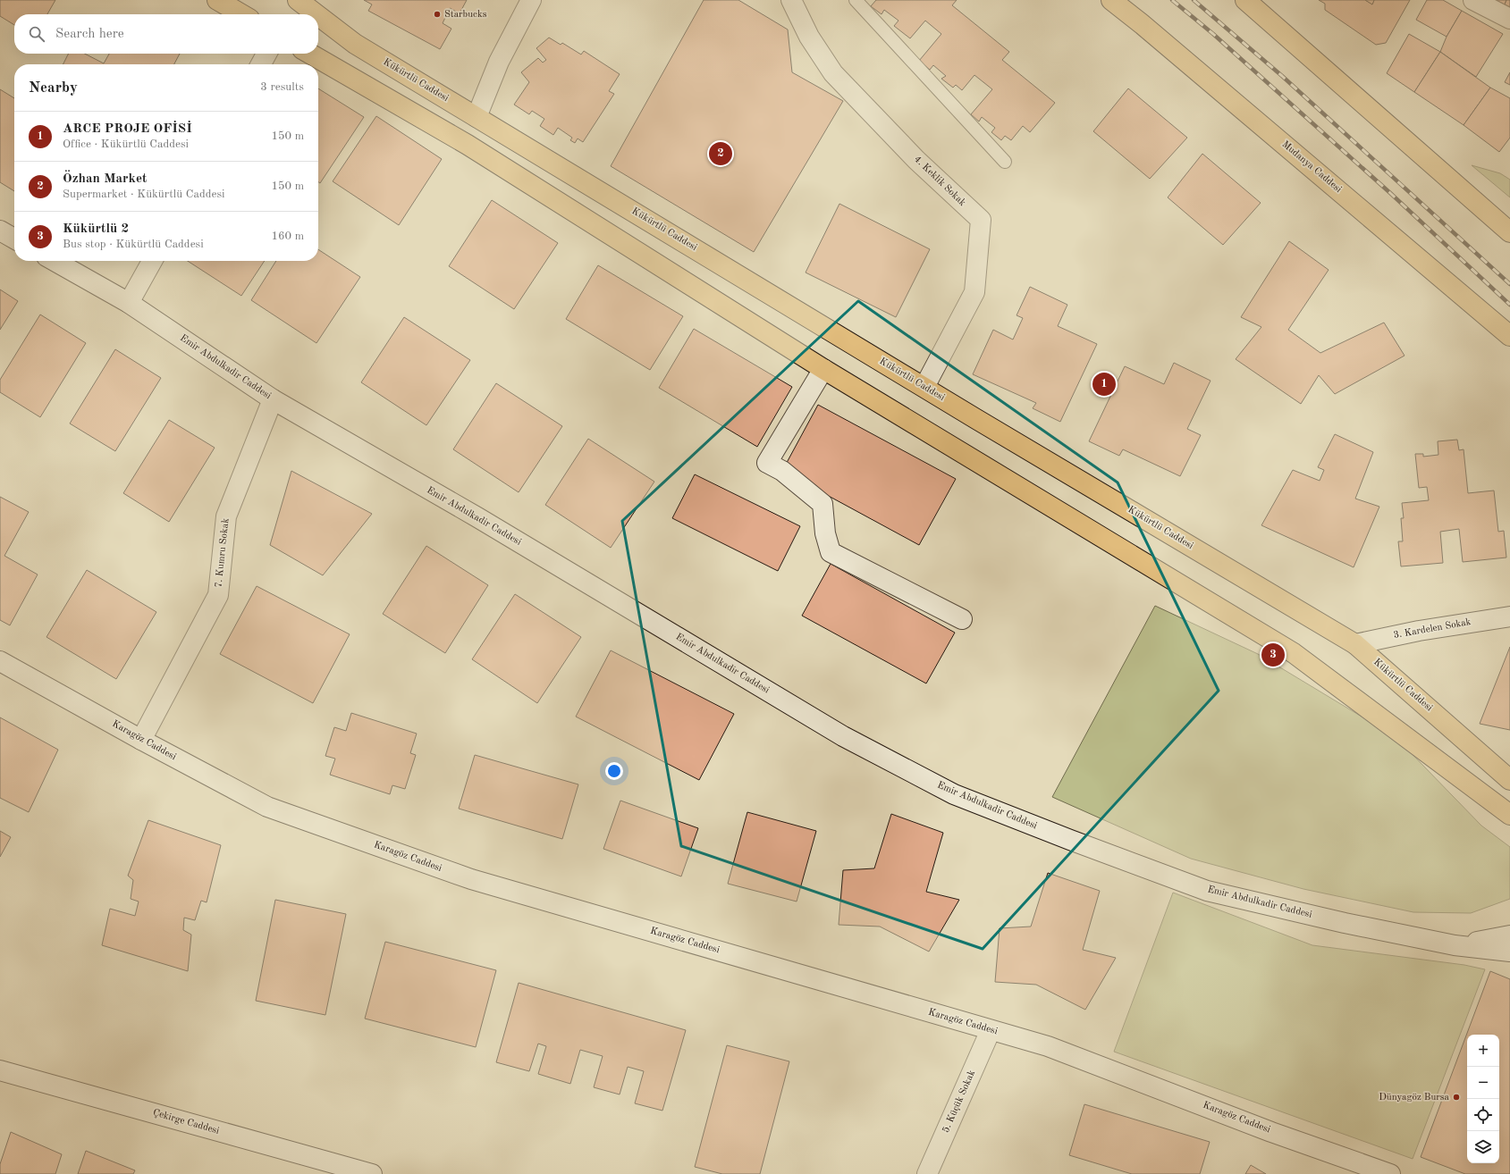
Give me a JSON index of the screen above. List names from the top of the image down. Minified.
{"streets":{"main road":["Kükürtlü Caddesi","Mudanya Caddesi"],"street":["4. Keklik Sokak","Emir Abdulkadir Caddesi","7. Kumru Sokak","3. Kardelen Sokak","Karagöz Caddesi","5. Küçük Sokak","Çekirge Caddesi"]},"crossings":[["Kükürtlü Caddesi","4. Keklik Sokak"],["Kükürtlü Caddesi","3. Kardelen Sokak"],["Emir Abdulkadir Caddesi","7. Kumru Sokak"],["7. Kumru Sokak","Karagöz Caddesi"],["Karagöz Caddesi","5. Küçük Sokak"]],"places":["Starbucks","Dünyagöz Bursa"],"page":{"search":"Search here","heading":["Nearby","3 results"],"list":[{"mark":"1","name":"ARCE PROJE OFİSİ","note":"Office · Kükürtlü Caddesi","value":"150 m"},{"mark":"2","name":"Özhan Market","note":"Supermarket · Kükürtlü Caddesi","value":"150 m"},{"mark":"3","name":"Kükürtlü 2","note":"Bus stop · Kükürtlü Caddesi","value":"160 m"}],"pins":["2","1","3"],"map_buttons":["+","−"]}}
